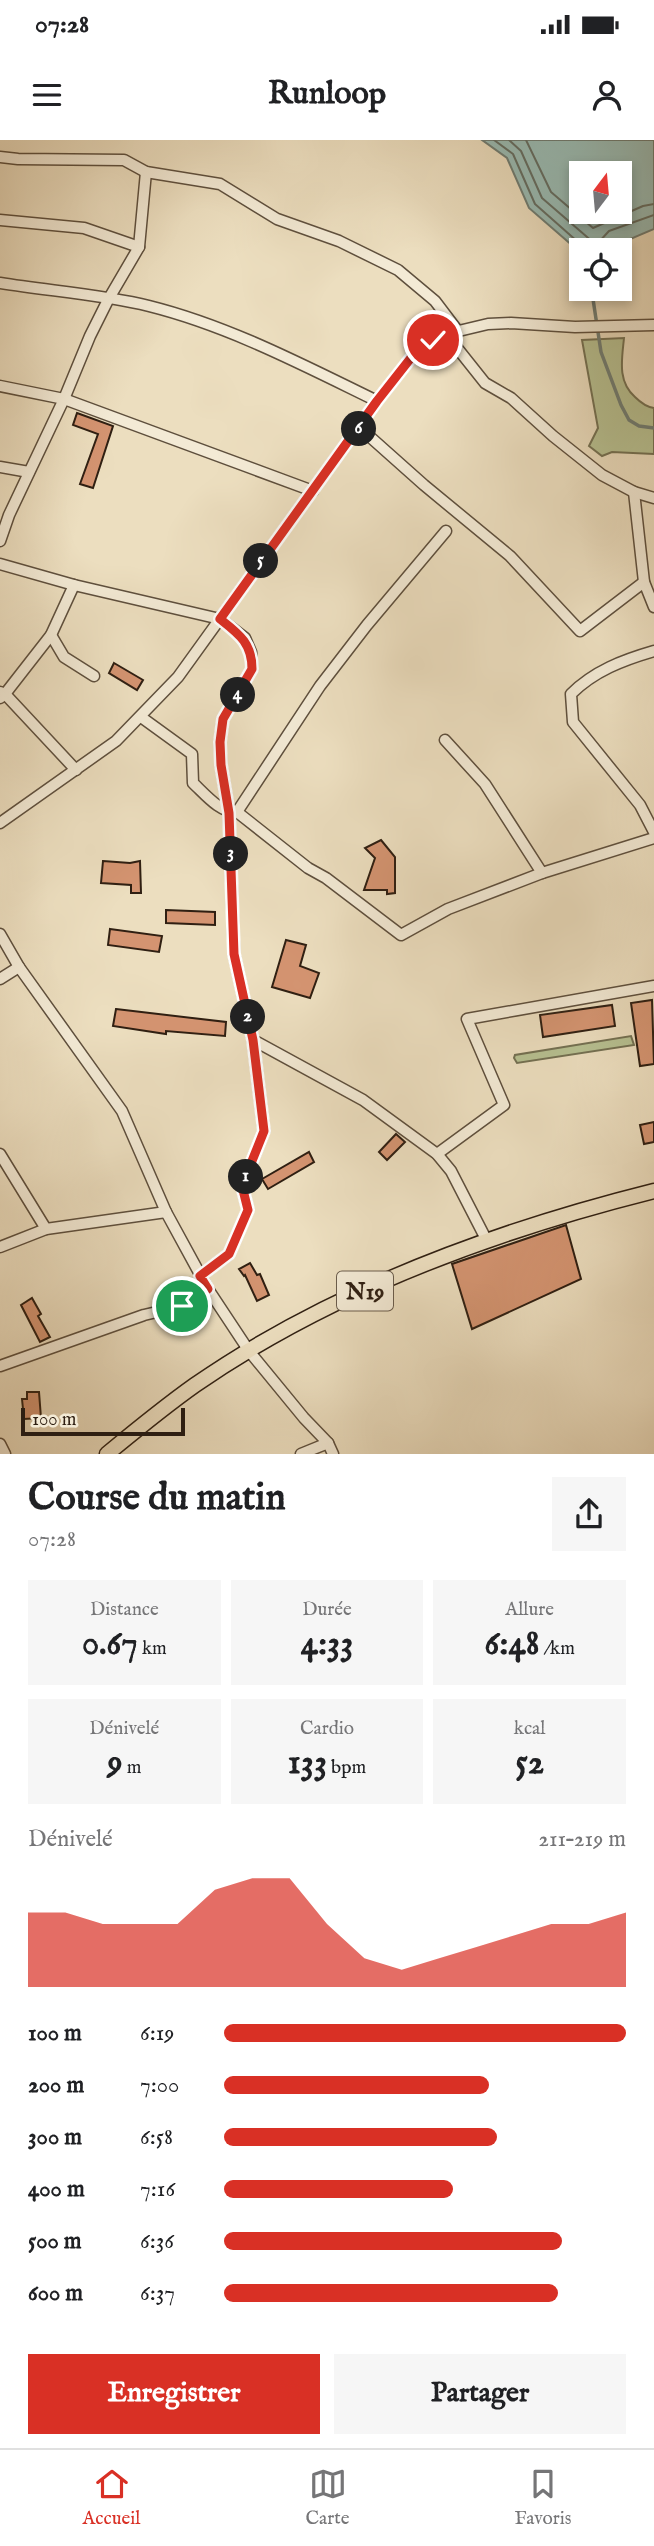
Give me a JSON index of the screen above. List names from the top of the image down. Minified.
{"streets":{"main road":["N19"]},"scale_bar":"100 m","north":"top","page":{"status":"07:28","header":"Runloop","pins":["6","5","4","3","2","1"],"scale":"100 m","heading":["Course du matin","07:28"],"stats":[["Distance","0.67 km"],["Durée","4:33"],["Allure","6:48 /km"],["Dénivelé","9 m"],["Cardio","133 bpm"],["kcal","52"]],"chart":["Dénivelé","211–219 m"],"list":[{"name":"100 m","note":"6:19"},{"name":"200 m","note":"7:00"},{"name":"300 m","note":"6:58"},{"name":"400 m","note":"7:16"},{"name":"500 m","note":"6:36"},{"name":"600 m","note":"6:37"}],"buttons":["Enregistrer","Partager"],"tabs":["Accueil","Carte","Favoris"]}}
